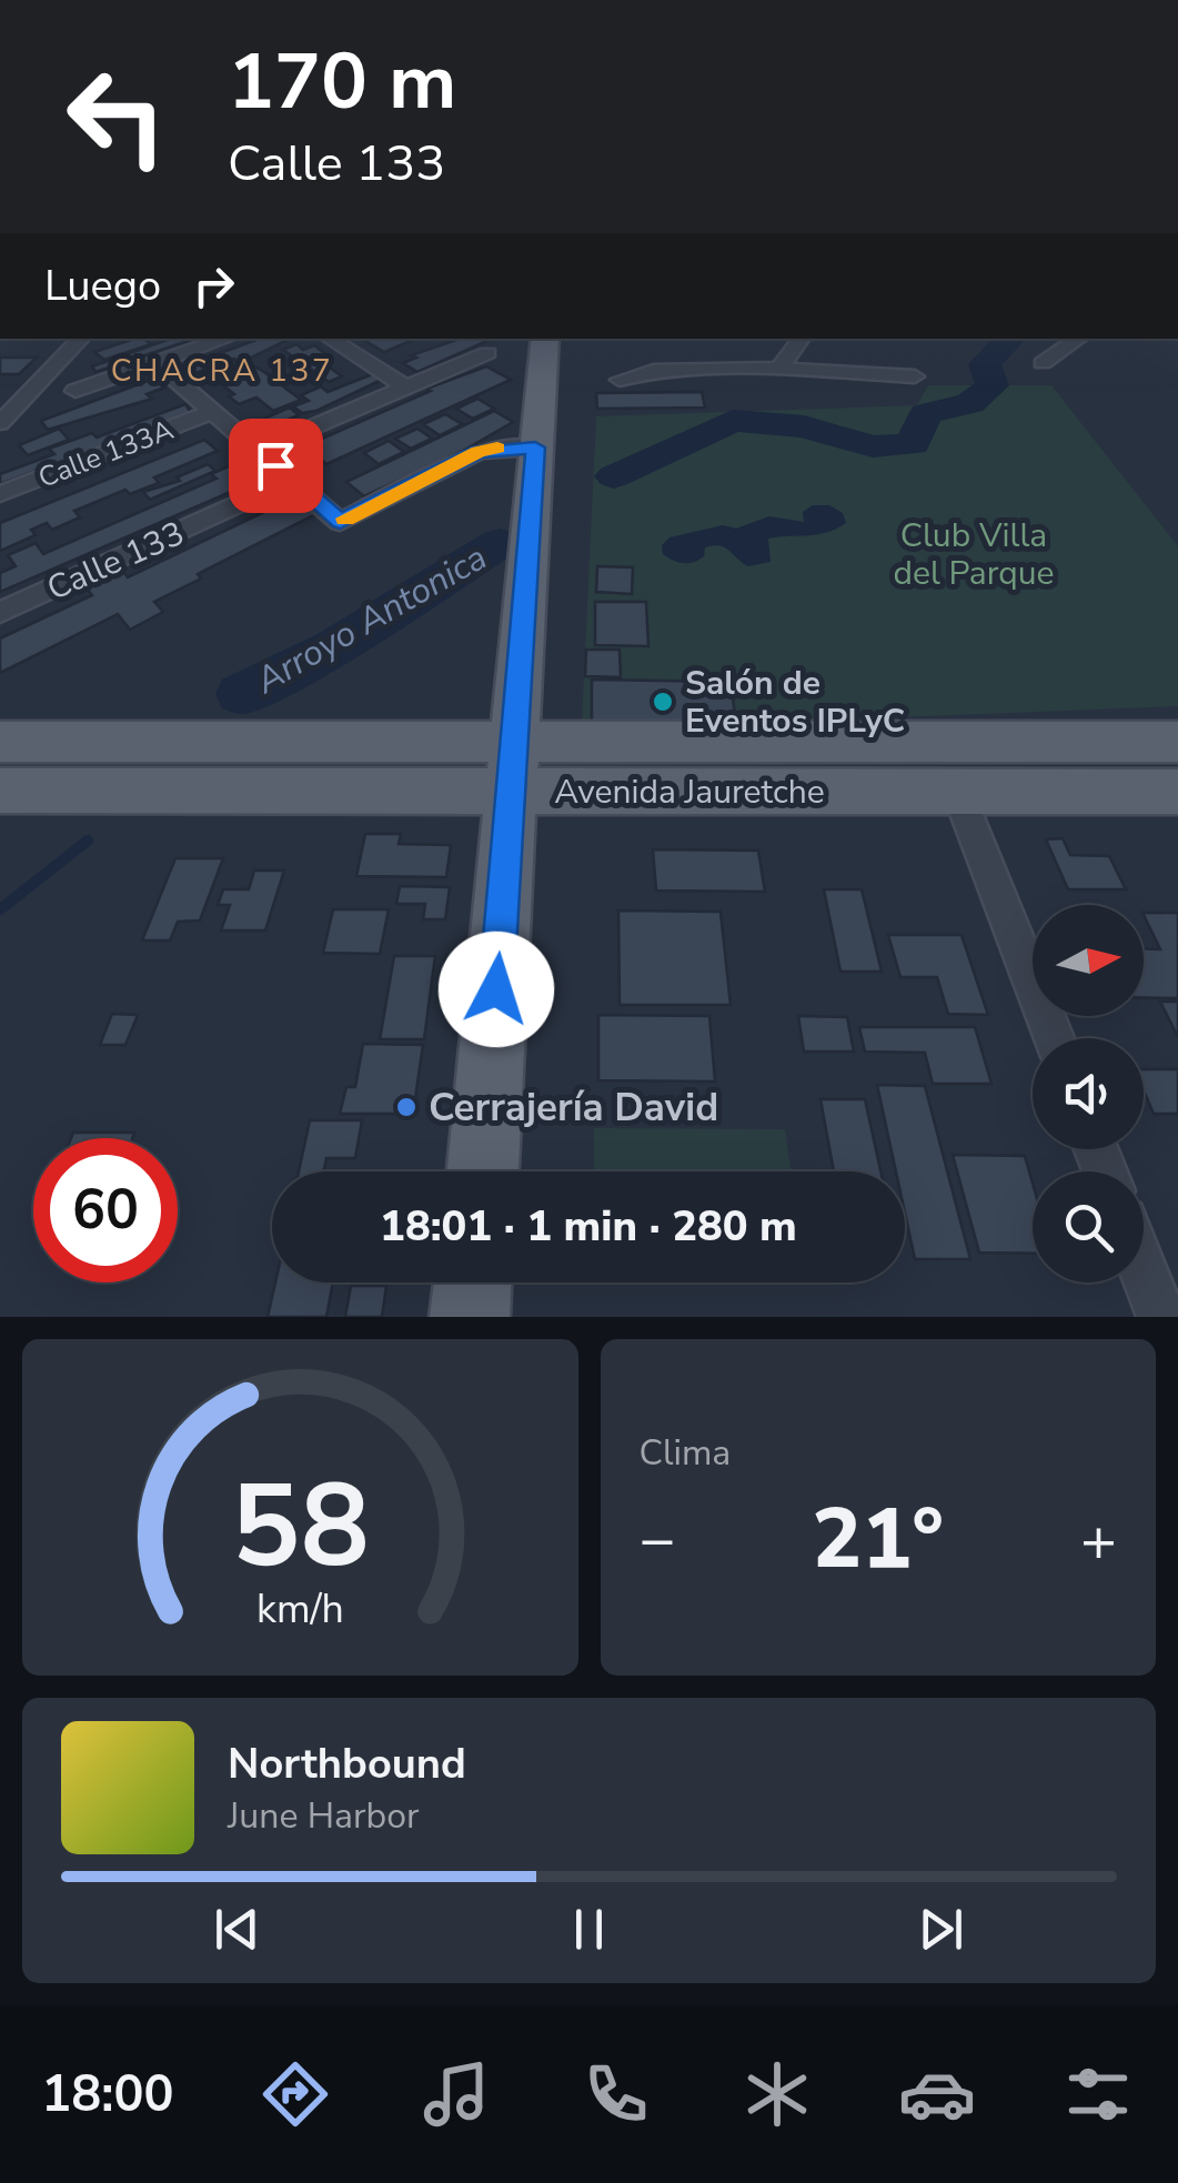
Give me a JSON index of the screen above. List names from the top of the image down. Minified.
{"streets":{"main road":["Avenida Jauretche"],"street":["Calle 133A","Calle 133"]},"districts":["CHACRA 137"],"water":["Arroyo Antonica"],"parks":["Club Villa del Parque"],"places":["Salón de Eventos IPLyC","Cerrajería David"],"north":"right","page":{"turn":["170 m","Calle 133"],"then":"Luego","limit":"60","trip":"18:01 · 1 min · 280 m","tile":"Clima","heat":["−","21°","+"],"song":["Northbound","June Harbor"],"tabs":"18:00","gauge":["58","km/h"]}}
